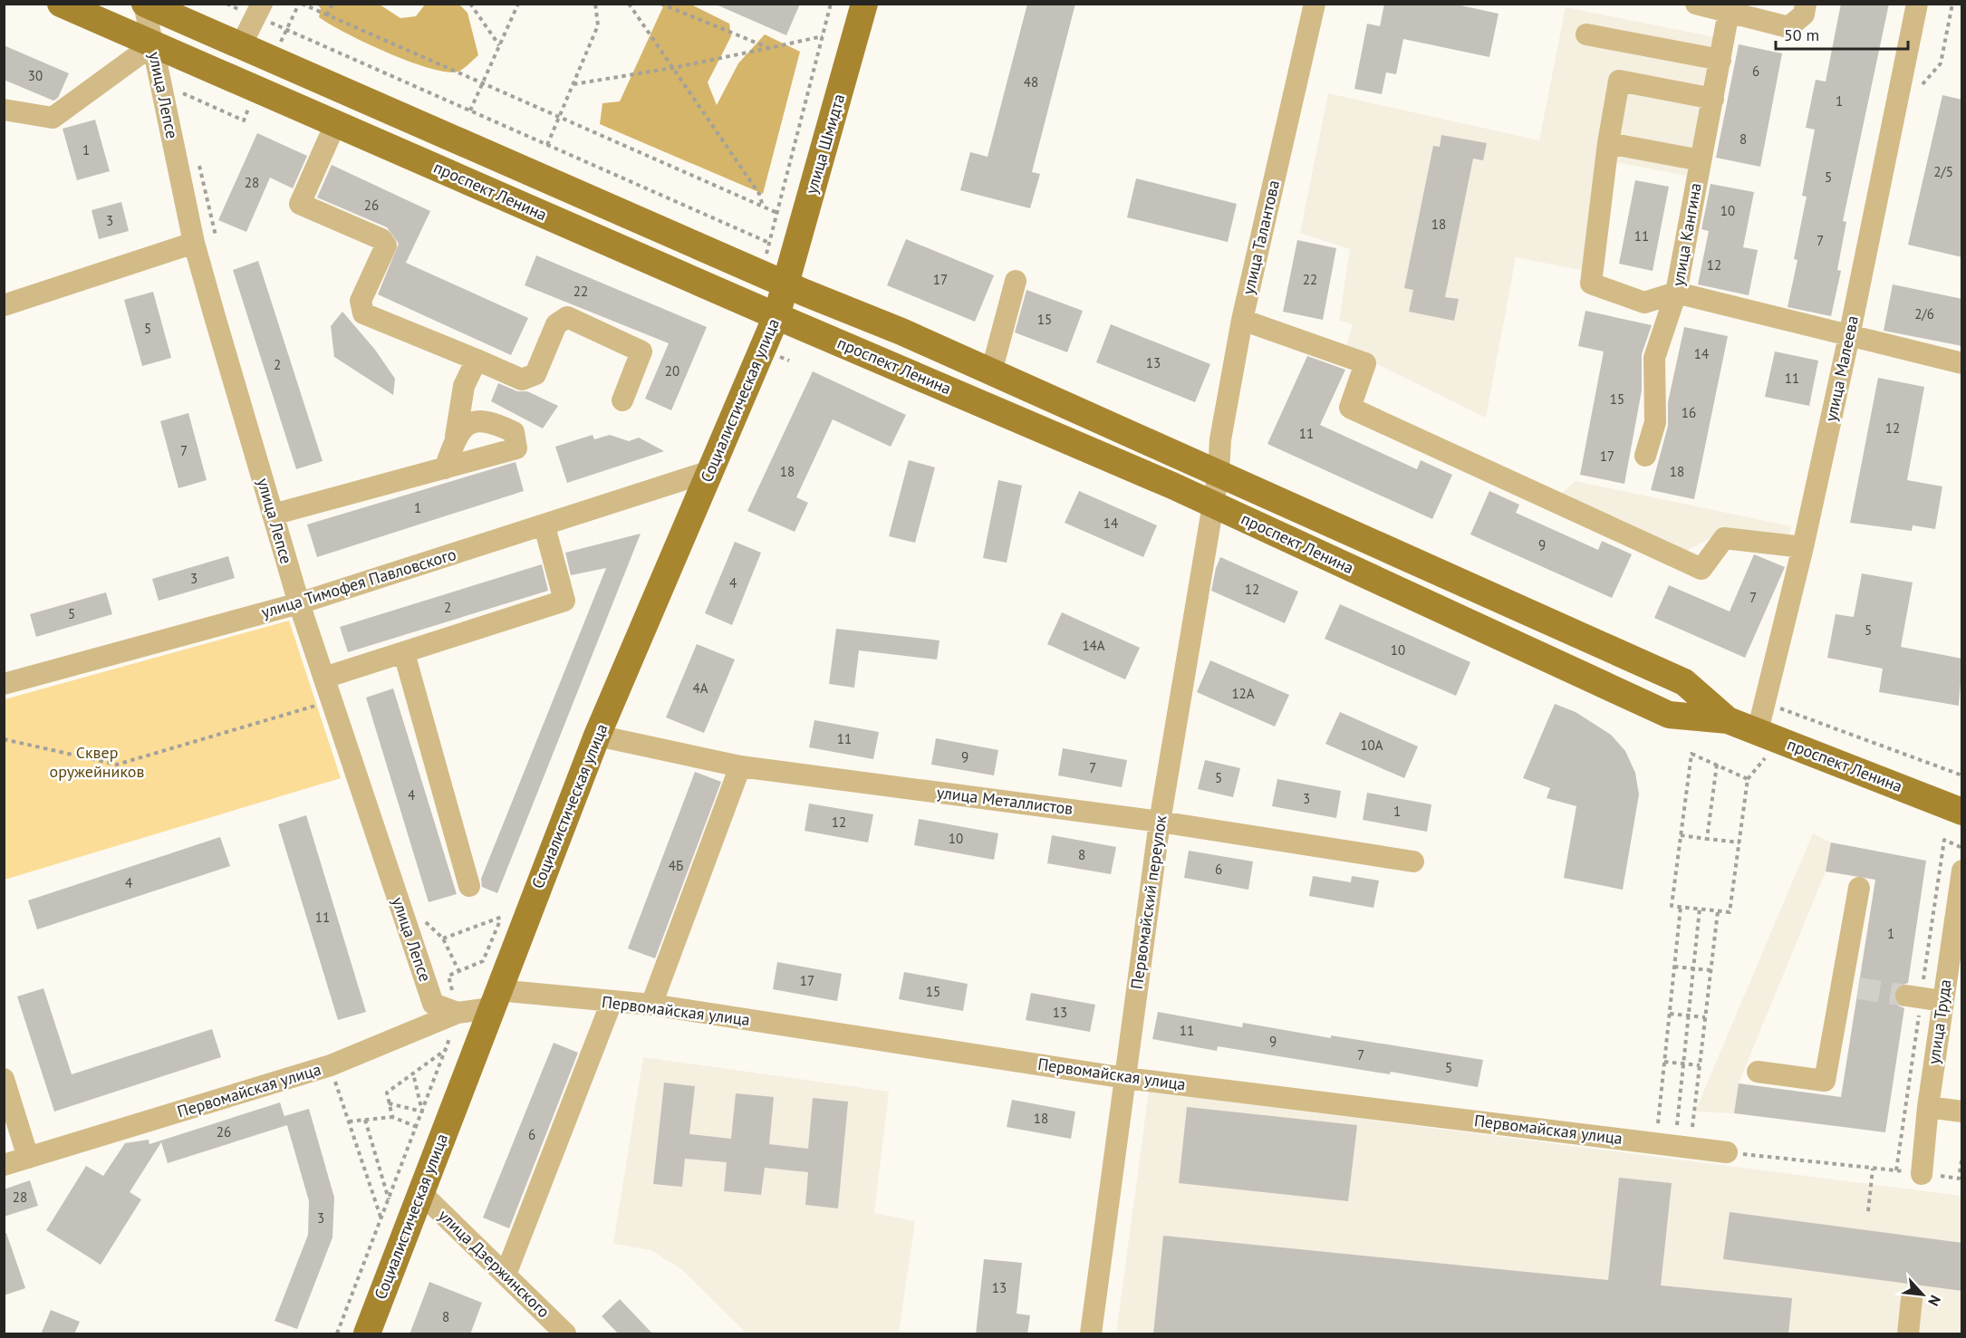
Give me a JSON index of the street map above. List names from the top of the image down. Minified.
{"streets":{"main road":["улица Шмидта","проспект Ленина","Социалистическая улица"],"street":["улица Лепсе","улица Кангина","улица Талантова","улица Малеева","улица Тимофея Павловского","улица Металлистов","Первомайский переулок","Первомайская улица","улица Труда","улица Дзержинского"]},"crossings":[["улица Лепсе","проспект Ленина"],["улица Лепсе","улица Тимофея Павловского"],["улица Лепсе","Первомайская улица"],["улица Шмидта","проспект Ленина"],["улица Шмидта","Социалистическая улица"],["проспект Ленина","улица Талантова"],["проспект Ленина","улица Малеева"],["проспект Ленина","Социалистическая улица"],["проспект Ленина","Первомайский переулок"],["улица Талантова","Первомайский переулок"],["Социалистическая улица","улица Тимофея Павловского"],["Социалистическая улица","улица Металлистов"],["Социалистическая улица","Первомайская улица"],["Социалистическая улица","улица Дзержинского"],["улица Металлистов","Первомайский переулок"],["Первомайский переулок","Первомайская улица"]],"parks":["Сквер оружейников"],"house_numbers":["6","30","48","1","8","1","2/5","5","28","26","10","3","18","11","7","12","17","22","22","2/6","15","5","14","13","2","20","11","15","16","12","11","7","17","18","18","1","14","9","3","4","12","7","2","5","5","14А","10","4А","12А","11","10А","9","7","5","4","3","1","12","10","8","4Б","6","4","11","1","17","15","13","11","9","7","5","18","26","6","28","3","13","8"],"scale_bar":"50 m","north":"bottom right"}
